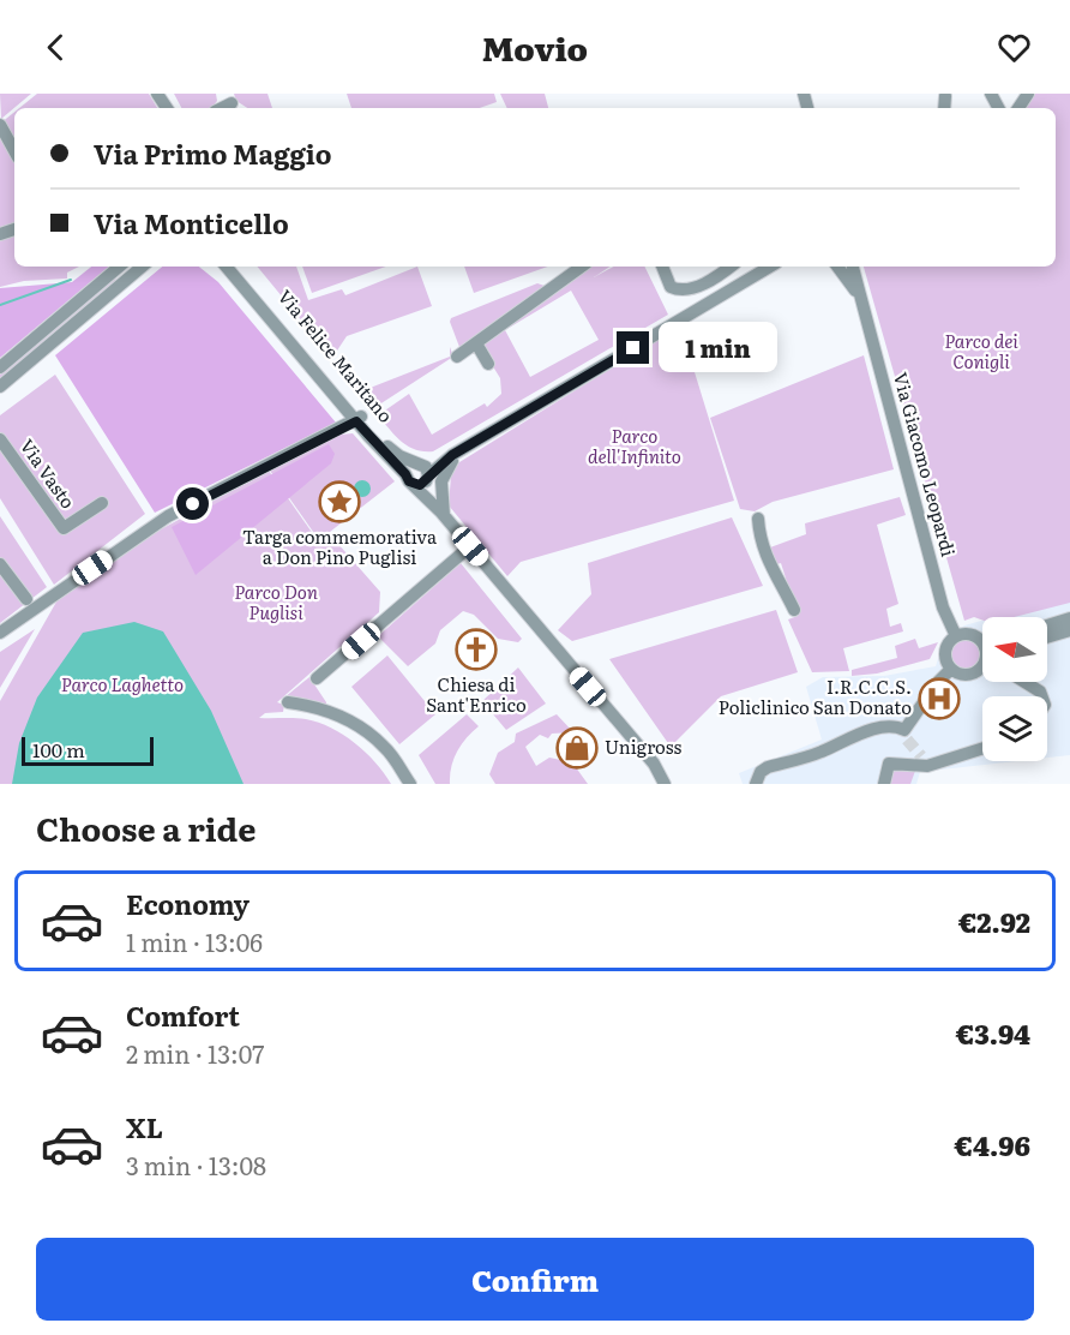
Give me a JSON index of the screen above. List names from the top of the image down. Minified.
{"streets":{"street":["Via Felice Maritano","Via Giacomo Leopardi","Via Vasto"]},"parks":["Parco dei Conigli","Parco dell'Infinito","Parco Don Puglisi","Parco Laghetto"],"places":{"place":["Targa commemorativa a Don Pino Puglisi"],"church":["Chiesa di Sant'Enrico"],"hospital":["I.R.C.C.S. Policlinico San Donato"],"shop":["Unigross"]},"scale_bar":"100 m","north":"left","page":{"header":"Movio","banner":["Via Primo Maggio","Via Monticello"],"bubble":"1 min","scale":"100 m","heading":"Choose a ride","list":[{"name":"Economy","note":"1 min · 13:06","value":"€2.92"},{"name":"Comfort","note":"2 min · 13:07","value":"€3.94"},{"name":"XL","note":"3 min · 13:08","value":"€4.96"}],"buttons":"Confirm"}}
